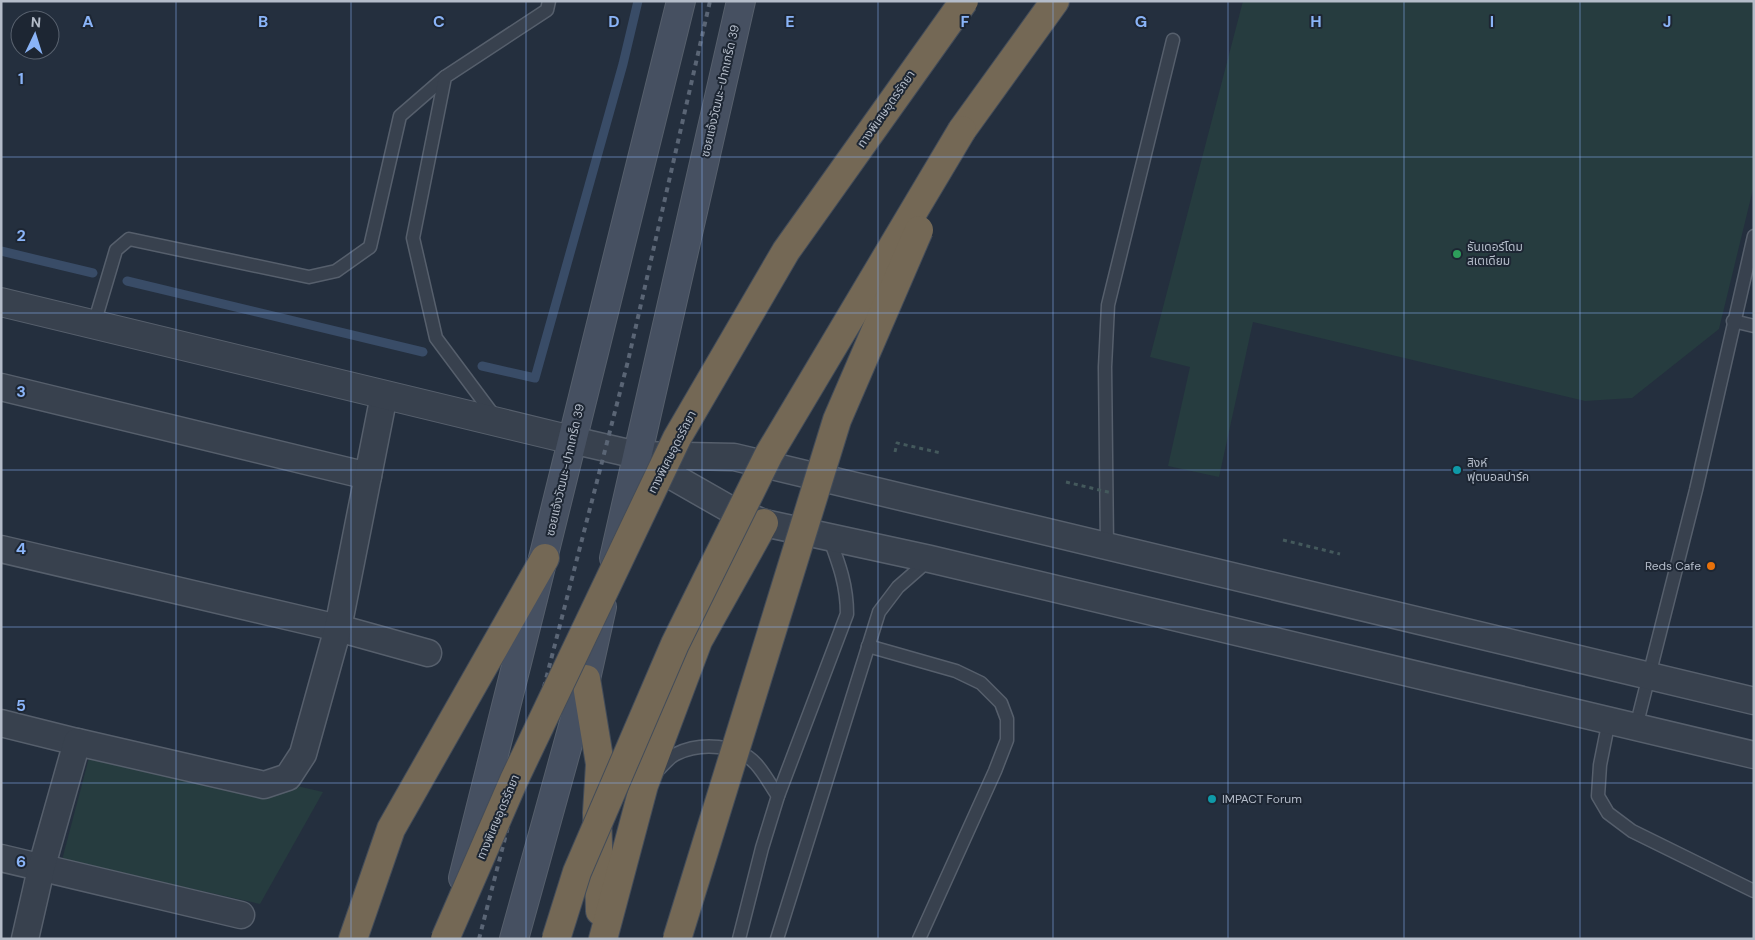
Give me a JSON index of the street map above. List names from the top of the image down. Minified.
{"streets":{"highway":["ทางพิเศษอุดรรัถยา"],"main road":["ซอยแจ้งวัฒนะ-ปากเกร็ด 39"]},"crossings":[["ซอยแจ้งวัฒนะ-ปากเกร็ด 39","ทางพิเศษอุดรรัถยา"]],"places":["ธันเดอร์โดม สเตเดียม","สิงห์ ฟุตบอลปาร์ค","Reds Cafe","IMPACT Forum"],"north":"top","grid":{"columns":["A","B","C","D","E","F","G","H","I","J"],"rows":["1","2","3","4","5","6"]}}
